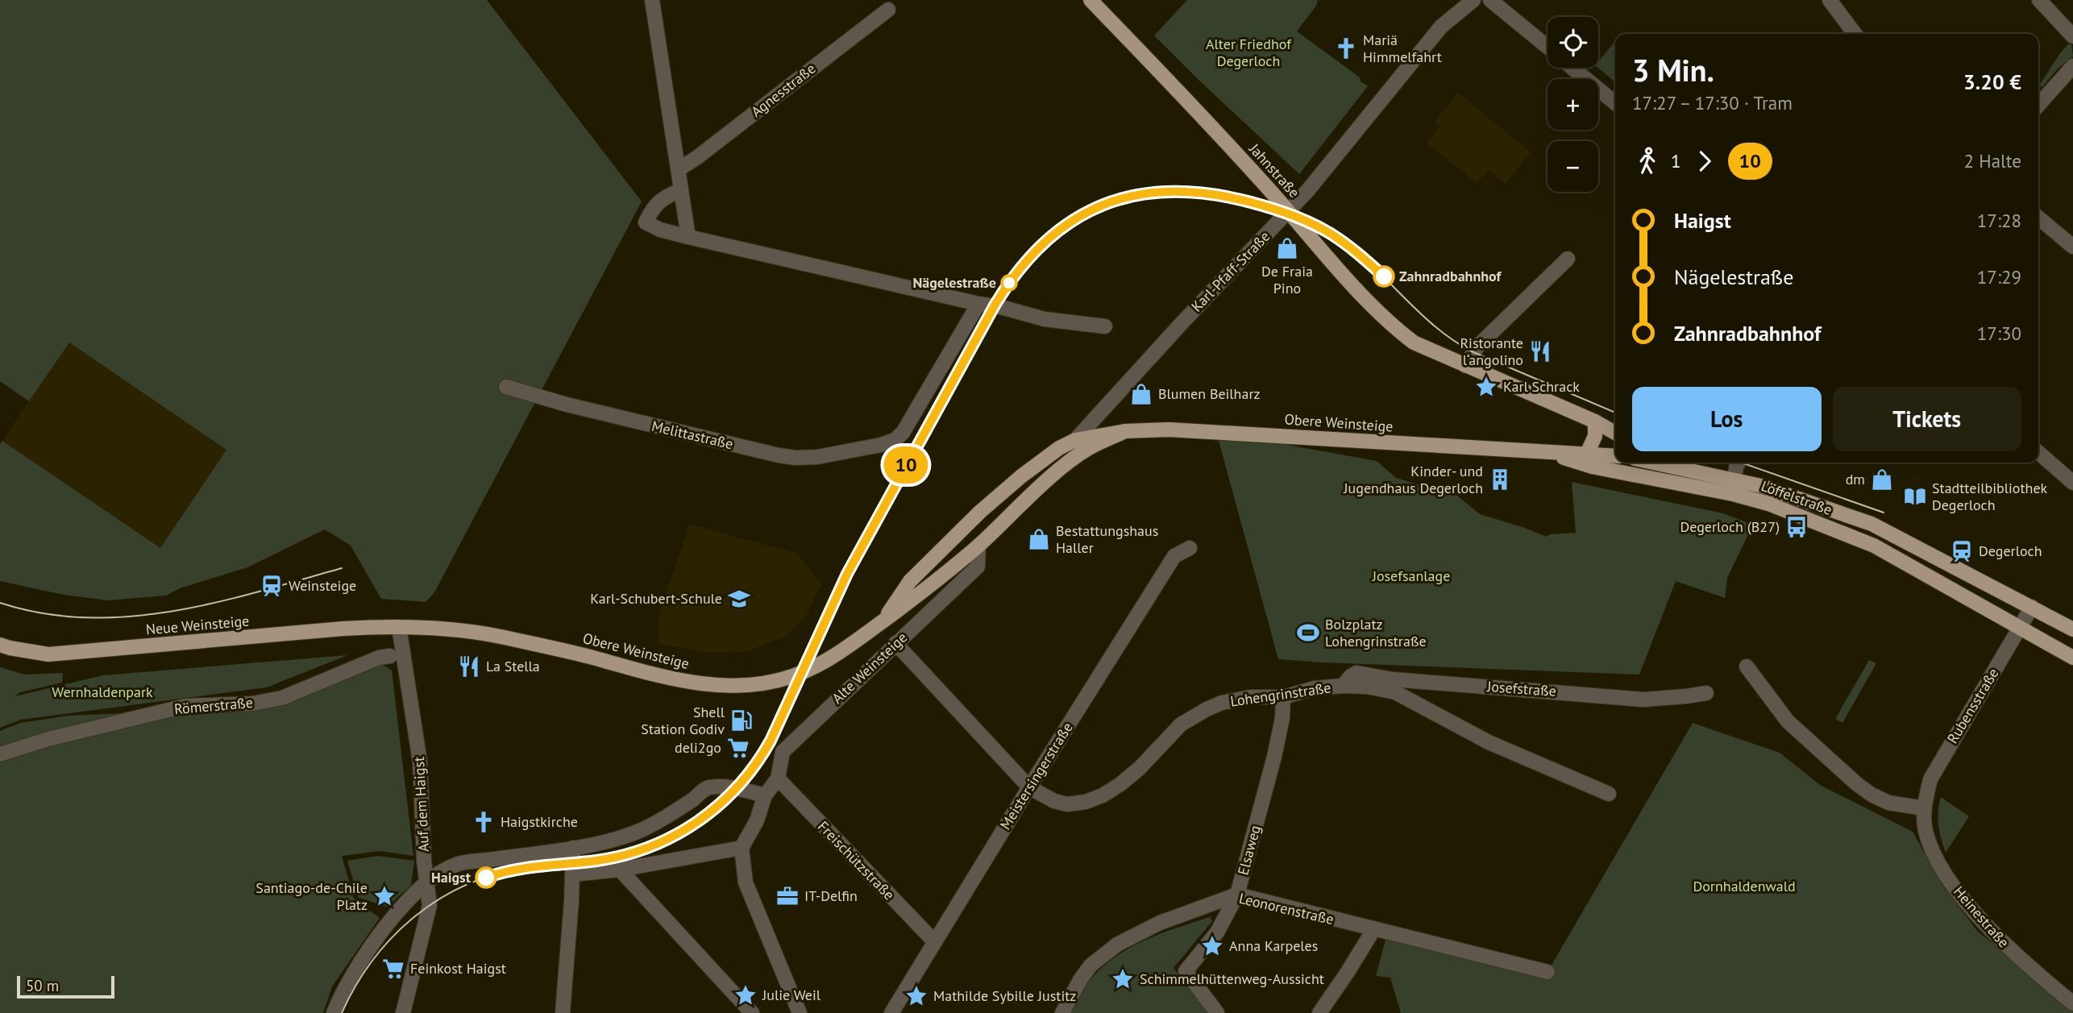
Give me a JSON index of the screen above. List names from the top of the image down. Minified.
{"streets":{"main road":["Jahnstraße","Obere Weinsteige","Löffelstraße","Neue Weinsteige"],"street":["Agnesstraße","Karl-Pfaff-Straße","Melittastraße","Alte Weinsteige","Josefstraße","Lohengrinstraße","Römerstraße","Rubensstraße","Meistersingerstraße","Auf dem Haigst","Elsaweg","Freischützstraße","Leonorenstraße","Heinestraße"]},"crossings":[["Jahnstraße","Karl-Pfaff-Straße"],["Karl-Pfaff-Straße","Obere Weinsteige"],["Obere Weinsteige","Löffelstraße"],["Obere Weinsteige","Neue Weinsteige"],["Obere Weinsteige","Alte Weinsteige"],["Obere Weinsteige","Auf dem Haigst"],["Löffelstraße","Rubensstraße"],["Neue Weinsteige","Auf dem Haigst"],["Alte Weinsteige","Lohengrinstraße"],["Alte Weinsteige","Freischützstraße"],["Josefstraße","Lohengrinstraße"],["Lohengrinstraße","Meistersingerstraße"],["Lohengrinstraße","Elsaweg"],["Rubensstraße","Heinestraße"],["Meistersingerstraße","Freischützstraße"],["Elsaweg","Leonorenstraße"]],"parks":["Alter Friedhof Degerloch","Josefsanlage","Wernhaldenpark","Dornhaldenwald"],"places":{"church":["Mariä Himmelfahrt","Haigstkirche"],"shop":["De Fraia Pino","Blumen Beilharz","dm","Bestattungshaus Haller"],"other":["Zahnradbahnhof","Nägelestraße","Haigst"],"restaurant":["Ristorante l‘angolino","La Stella"],"place":["Karl Schrack","Santiago-de-Chile Platz","Anna Karpeles","Schimmelhüttenweg-Aussicht","Julie Weil","Mathilde Sybille Justitz"],"building":["Kinder- und Jugendhaus Degerloch"],"library":["Stadtteilbibliothek Degerloch"],"bus stop":["Degerloch (B27)"],"station":["Degerloch","Weinsteige"],"school or university":["Karl-Schubert-Schule"],"sports":["Bolzplatz Lohengrinstraße"],"fuel station":["Shell Station Godiv"],"supermarket":["deli2go","Feinkost Haigst"],"office":["IT-Delfin"]},"lines":["tram line 10"],"scale_bar":"50 m","page":{"on_map":"10","map_buttons":["+","−"],"heading":["3 Min.","17:27 – 17:30 · Tram","3.20 €"],"legs":["1","10","2 Halte"],"list":[{"name":"Haigst","value":"17:28"},{"name":"Nägelestraße","value":"17:29"},{"name":"Zahnradbahnhof","value":"17:30"}],"buttons":["Los","Tickets"],"scale":"50 m"}}
